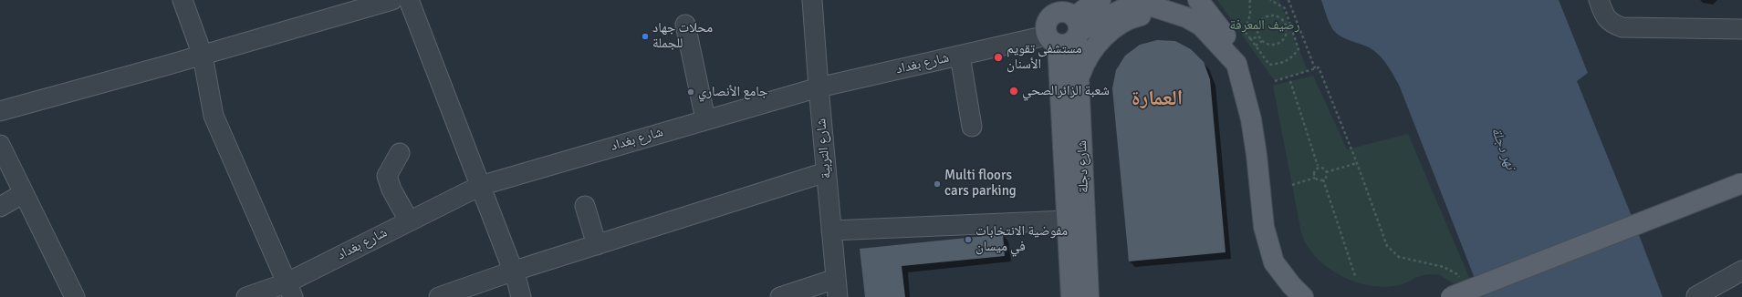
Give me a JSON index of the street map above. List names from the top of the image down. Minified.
{"streets":{"main road":["شارع دجلة"],"street":["شارع بغداد","شارع التربية"]},"crossings":[["شارع بغداد","شارع التربية"],["شارع بغداد","شارع دجلة"]],"districts":["العمارة"],"water":["نهر دجلة"],"parks":["رصيف المعرفة"],"places":["محلات جهاد للجملة","مستشفى تقويم الأسنان","شعبة الزائرالصحي","جامع الأنصاري","Multi floors cars parking","مفوضية الانتخابات في ميسان"]}
